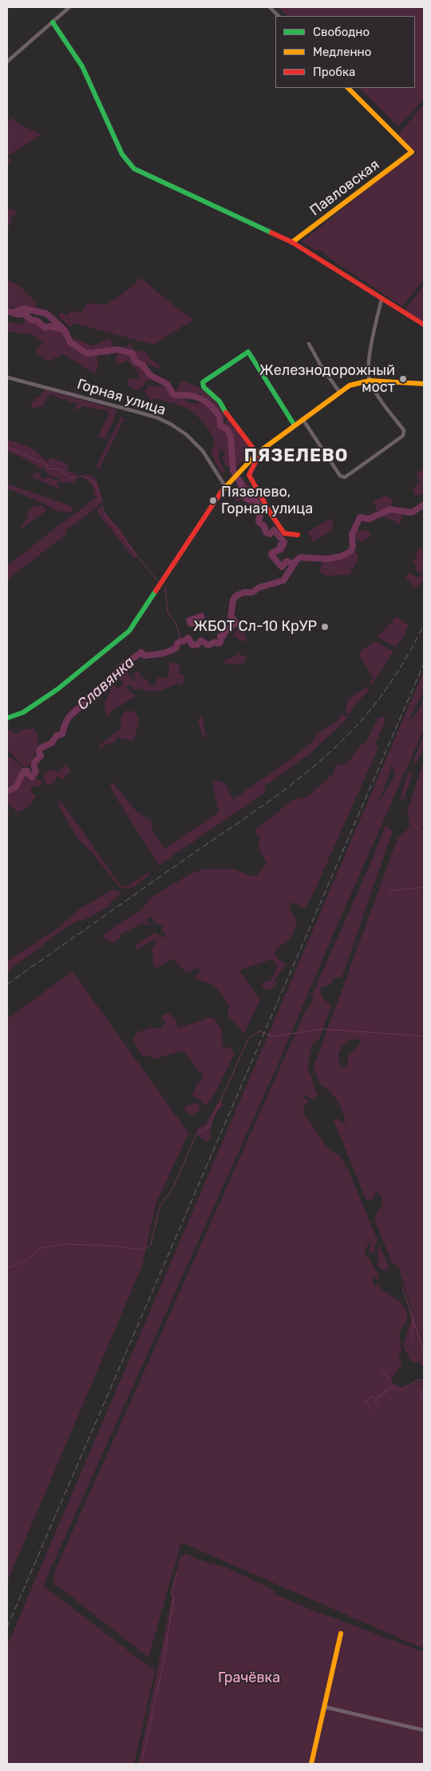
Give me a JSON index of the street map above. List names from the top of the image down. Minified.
{"streets":{"street":["Павловская","Горная улица"]},"districts":["ПЯЗЕЛЕВО"],"water":["Славянка"],"parks":["Грачёвка"],"places":["Железнодорожный мост","Пязелево, Горная улица","ЖБОТ Сл-10 КрУР"],"legend":["Свободно","Медленно","Пробка"]}
